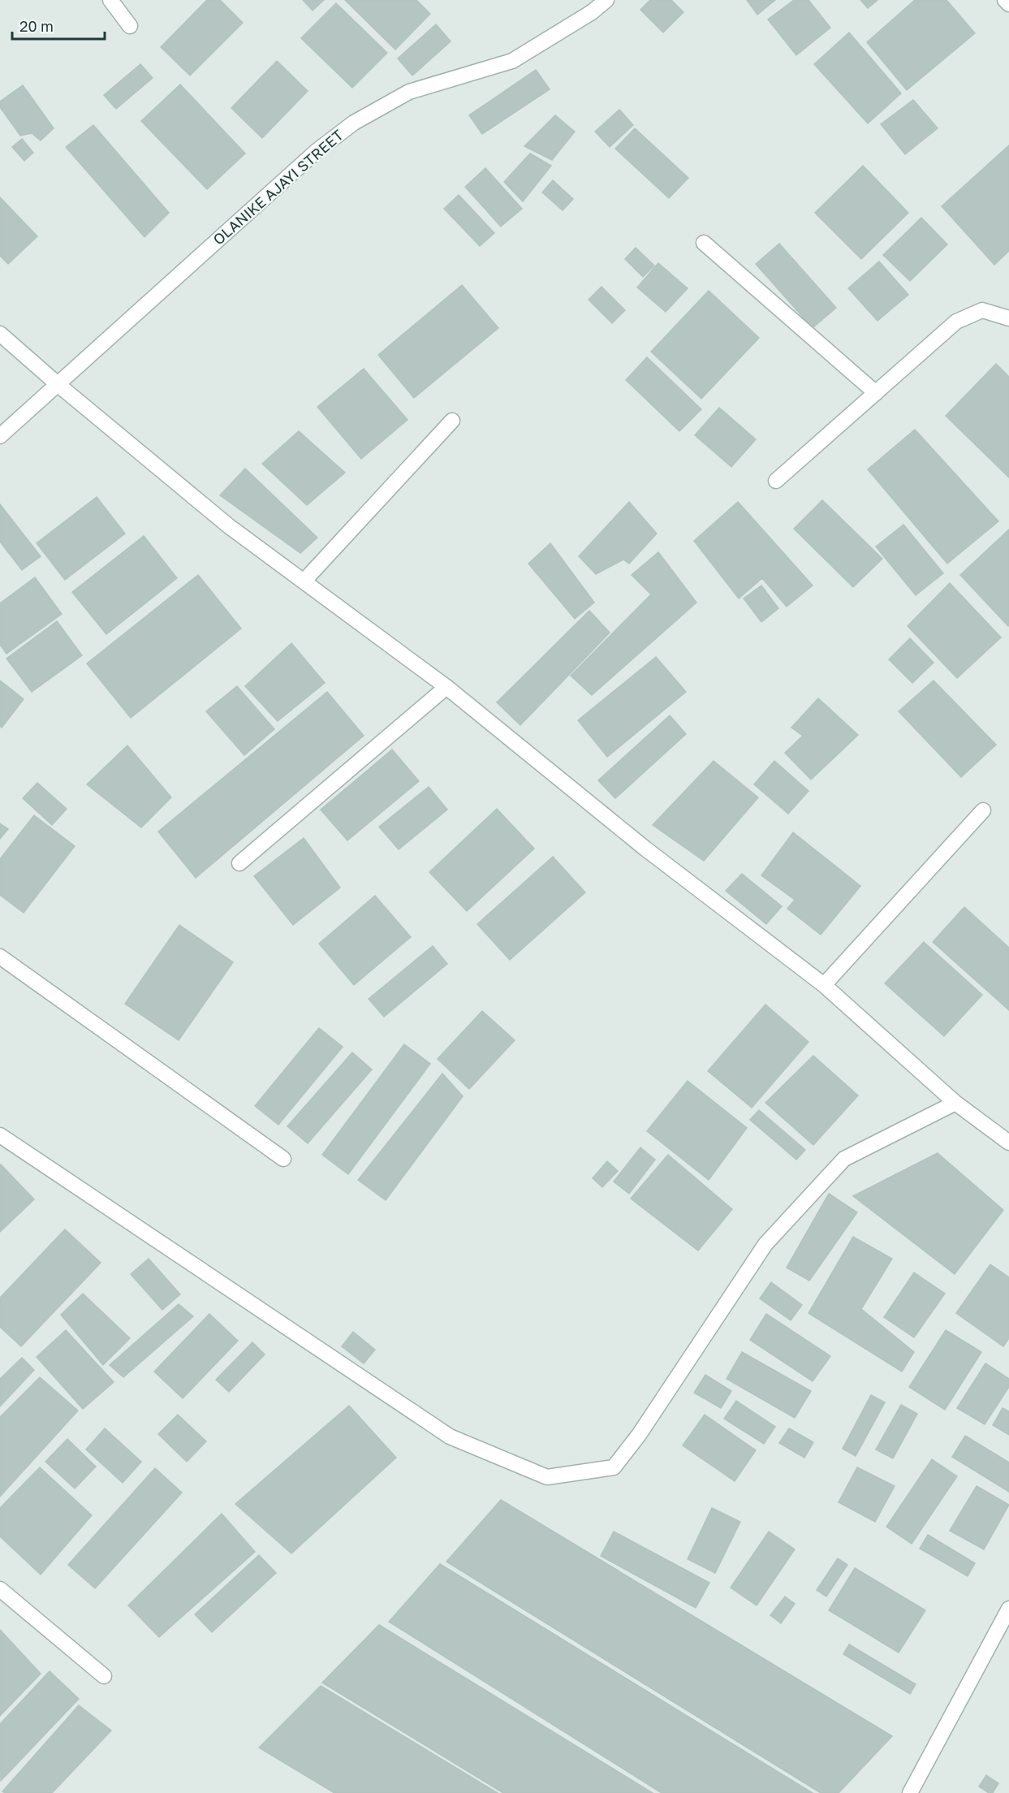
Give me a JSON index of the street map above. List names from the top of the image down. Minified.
{"streets":{"street":["OLANIKE AJAYI STREET"]},"scale_bar":"20 m"}
